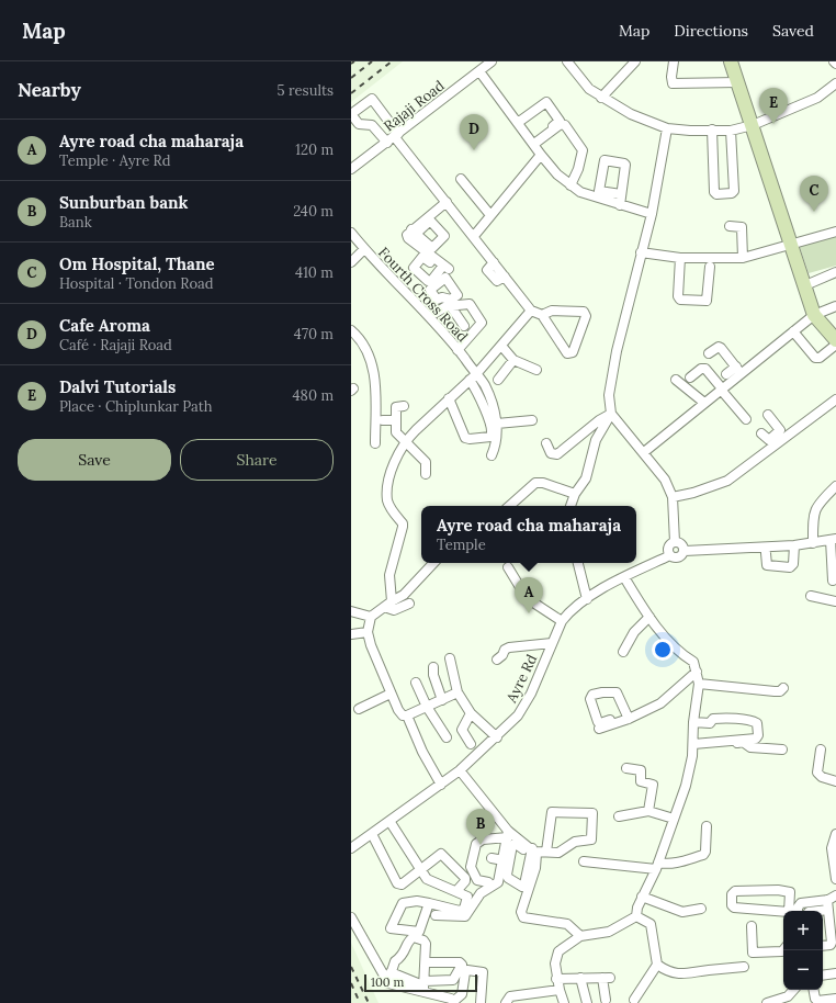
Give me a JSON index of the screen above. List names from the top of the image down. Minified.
{"streets":{"street":["Rajaji Road","Fourth Cross Road","Ayre Rd"]},"scale_bar":"100 m","page":{"header":"Map","nav":["Map","Directions","Saved"],"heading":["Nearby","5 results"],"pins":["E","D","C","A","B"],"list":[{"mark":"A","name":"Ayre road cha maharaja","note":"Temple · Ayre Rd","value":"120 m"},{"mark":"B","name":"Sunburban bank","note":"Bank","value":"240 m"},{"mark":"C","name":"Om Hospital, Thane","note":"Hospital · Tondon Road","value":"410 m"},{"mark":"D","name":"Cafe Aroma","note":"Café · Rajaji Road","value":"470 m"},{"mark":"E","name":"Dalvi Tutorials","note":"Place · Chiplunkar Path","value":"480 m"}],"buttons":["Save","Share"],"popup":["Ayre road cha maharaja","Temple"],"map_buttons":["+","−"],"scale":"100 m"}}
